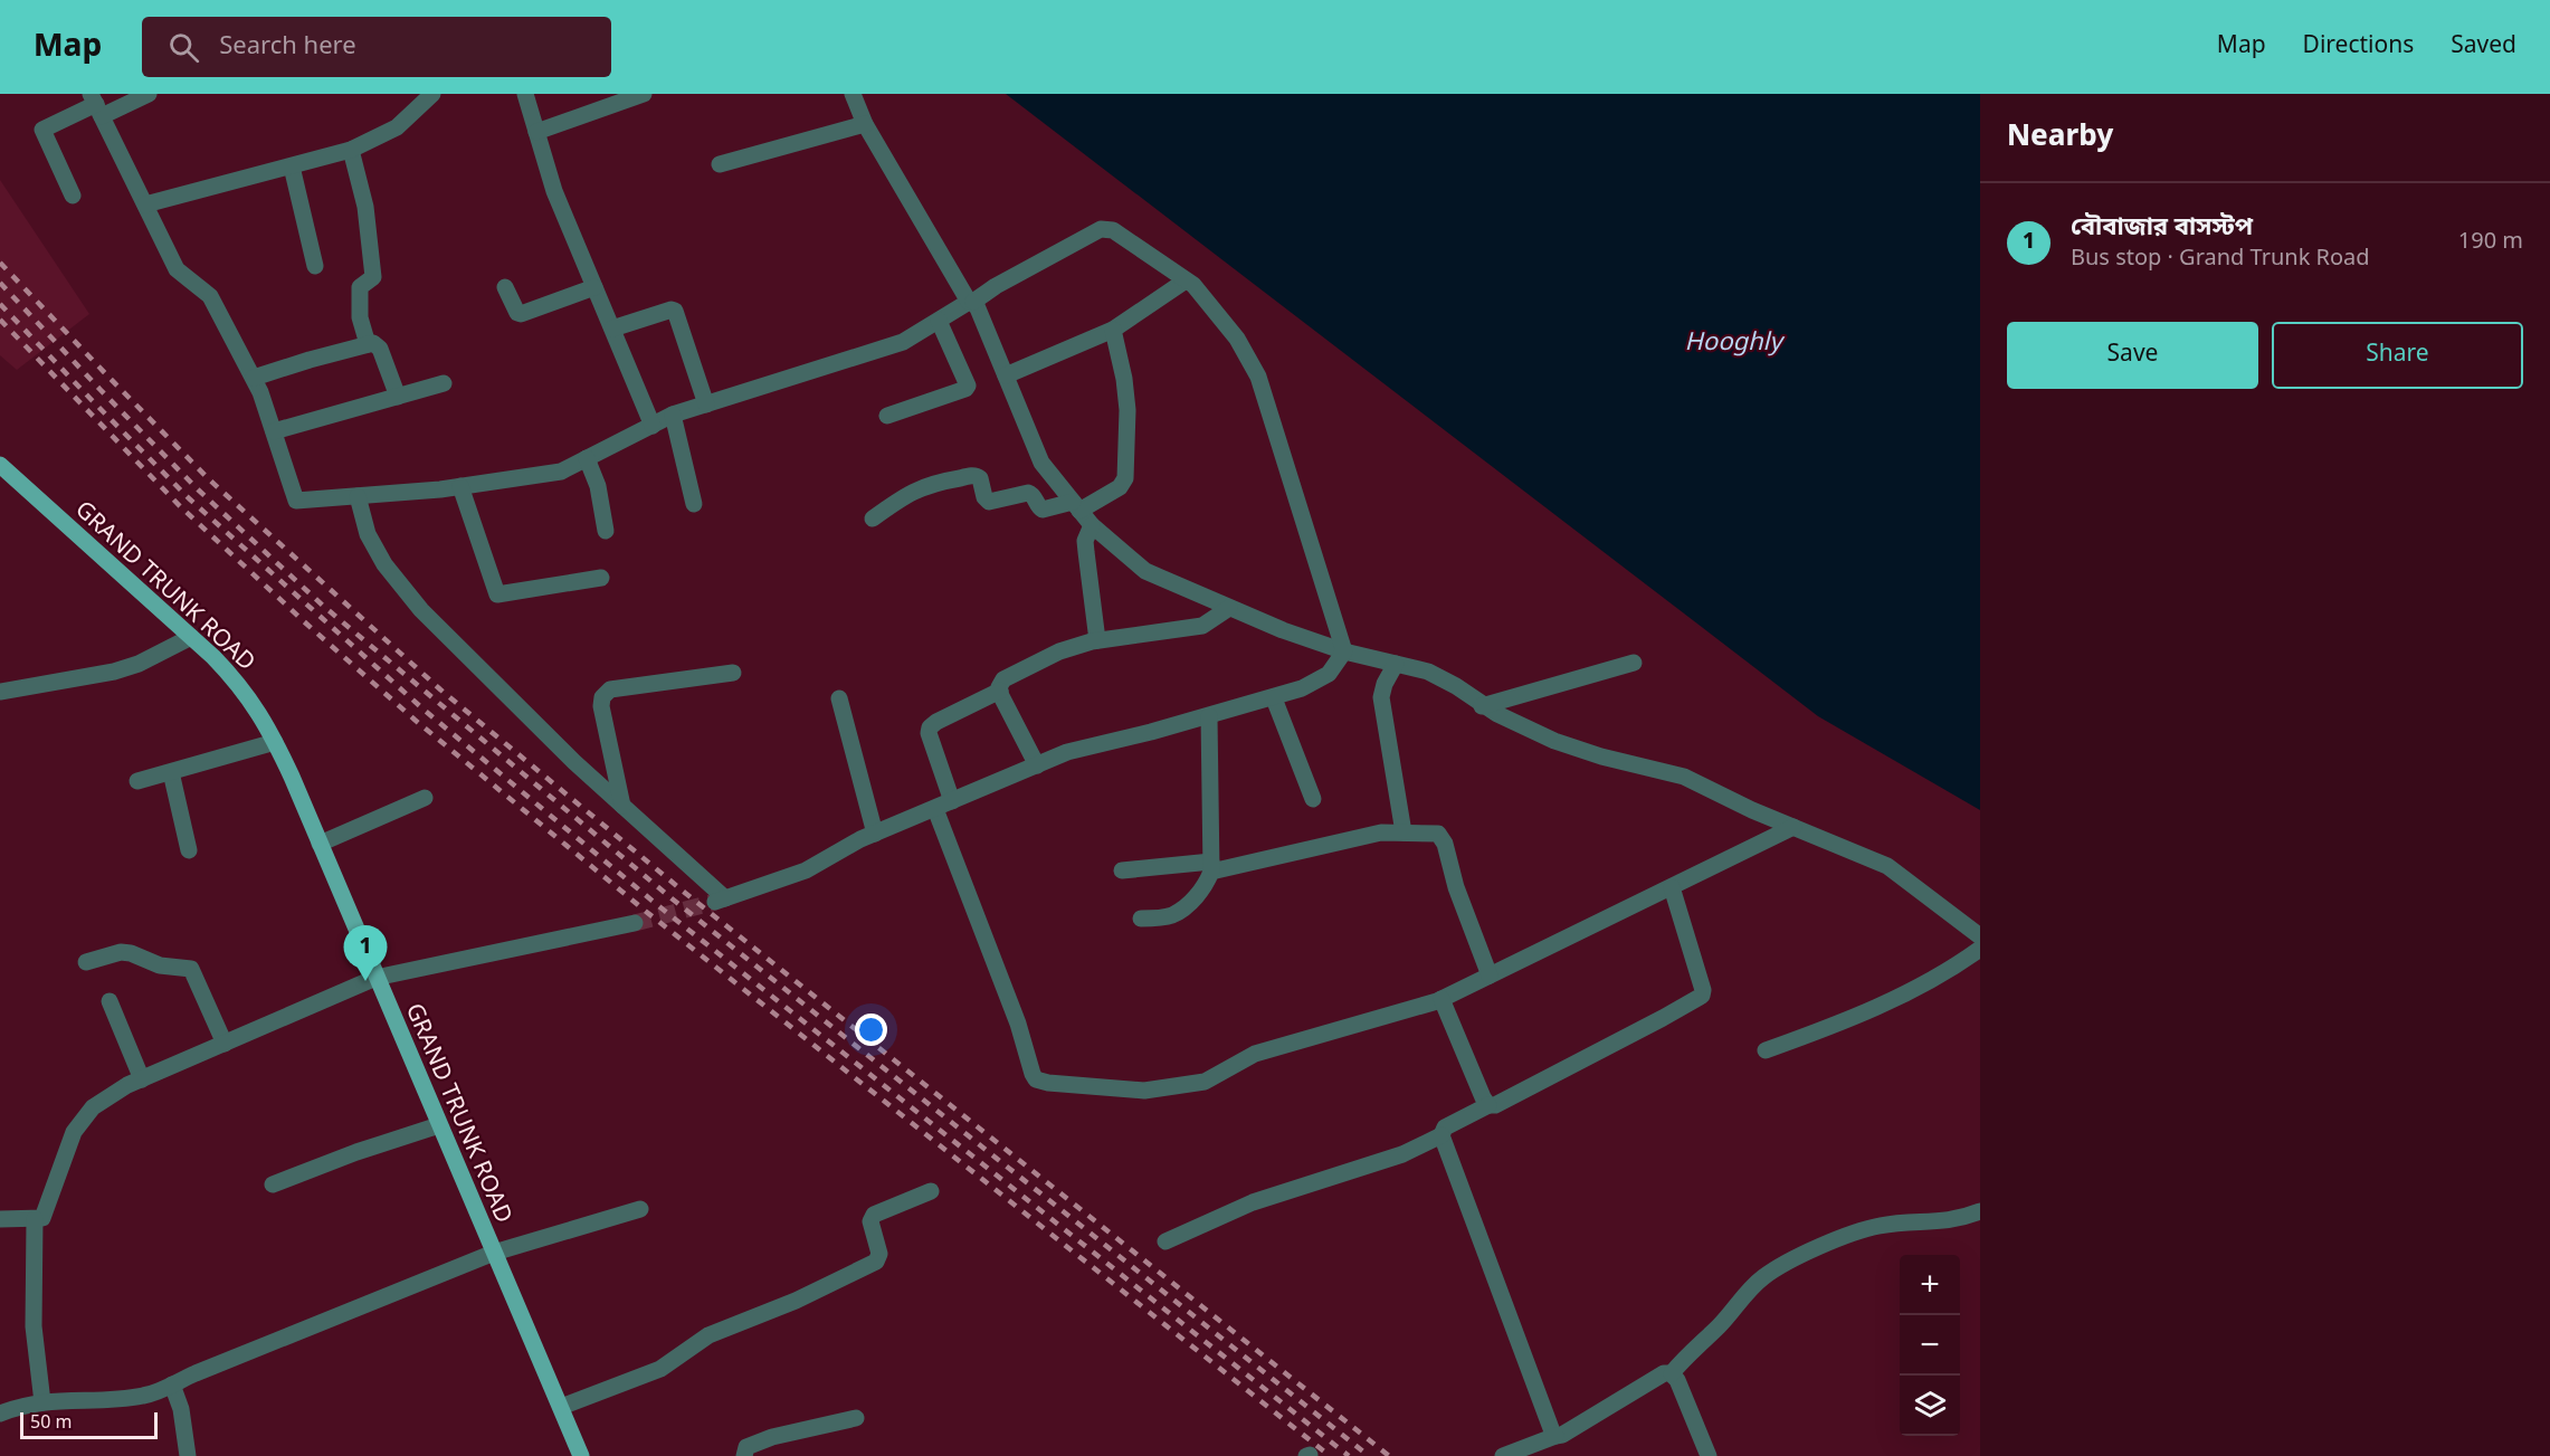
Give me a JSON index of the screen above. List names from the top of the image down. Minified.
{"streets":{"main road":["GRAND TRUNK ROAD"]},"water":["Hooghly"],"scale_bar":"50 m","page":{"header":"Map","search":"Search here","nav":["Map","Directions","Saved"],"heading":"Nearby","list":[{"mark":"1","name":"বৌবাজার বাসস্টপ","note":"Bus stop · Grand Trunk Road","value":"190 m"}],"buttons":["Save","Share"],"pins":"1","map_buttons":["+","−"],"scale":"50 m"}}
